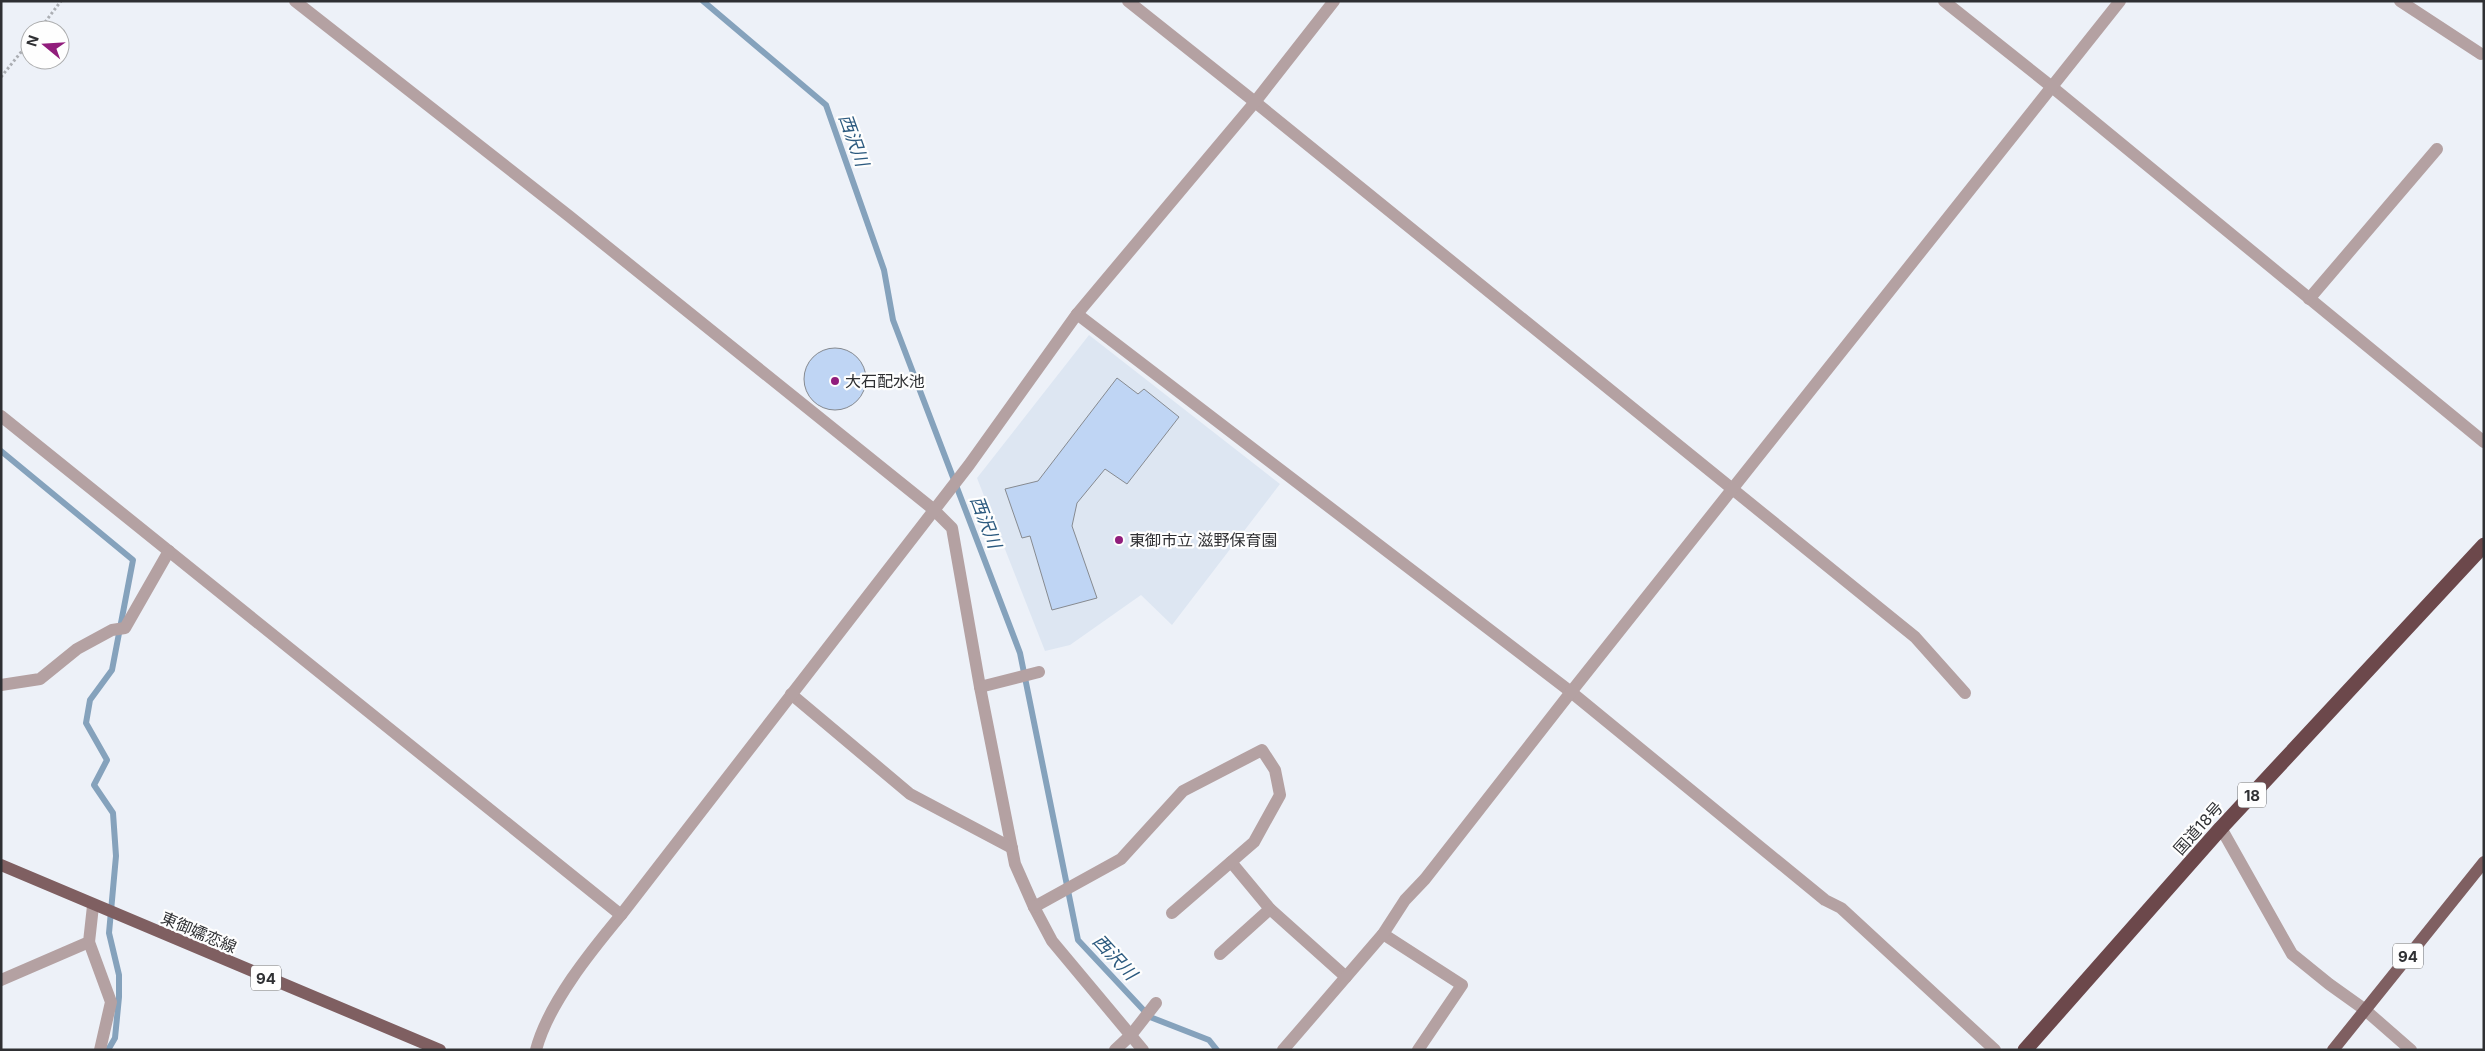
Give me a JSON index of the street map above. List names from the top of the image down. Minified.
{"streets":{"highway":["18","国道18号"],"main road":["東御嬬恋線","94"]},"water":["西沢川"],"places":["大石配水池","東御市立 滋野保育園"],"north":"left"}
